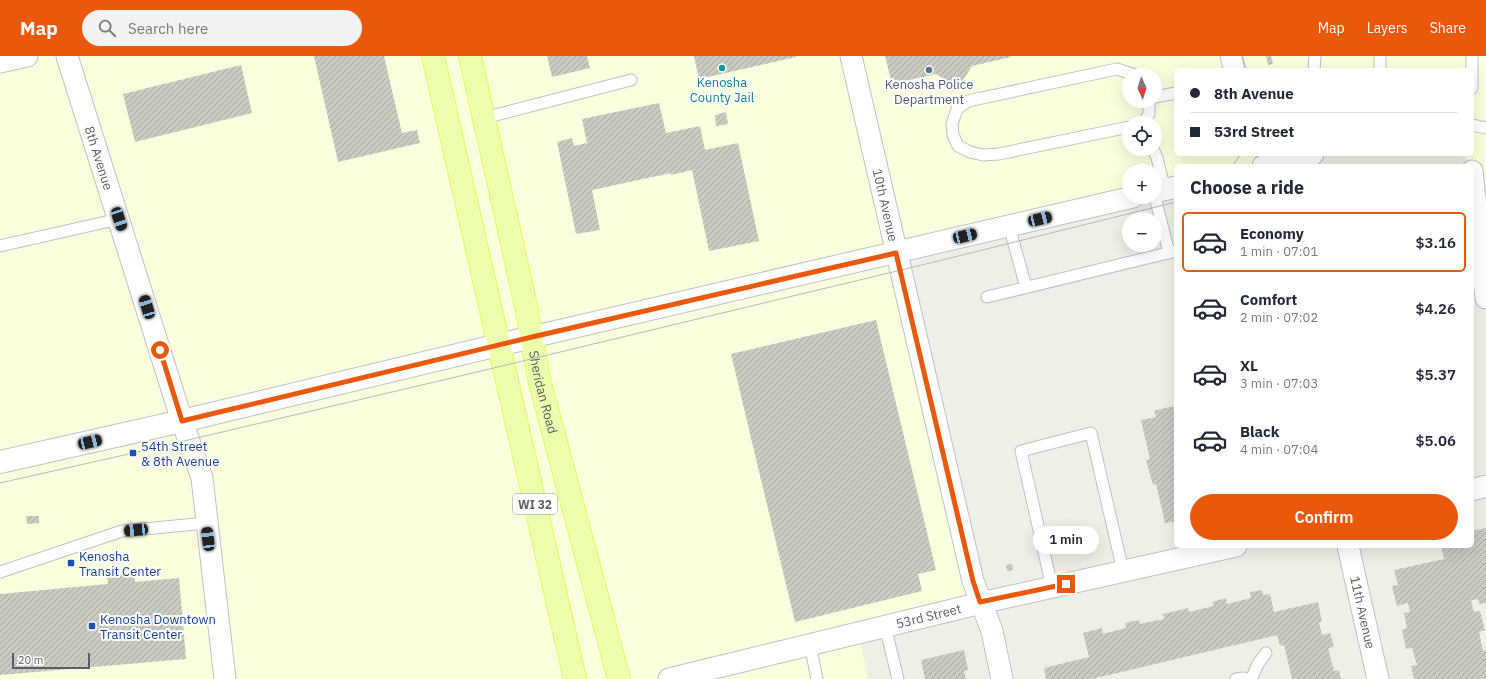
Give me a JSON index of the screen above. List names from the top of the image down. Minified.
{"streets":{"main road":["Sheridan Road","WI 32"],"street":["8th Avenue","10th Avenue","11th Avenue","53rd Street"]},"crossings":[["10th Avenue","53rd Street"]],"places":{"other":["Kenosha County Jail","Kenosha Police Department"],"transit":["54th Street & 8th Avenue","Kenosha Transit Center","Kenosha Downtown Transit Center"]},"scale_bar":"20 m","north":"bottom","page":{"header":"Map","search":"Search here","nav":["Map","Layers","Share"],"map_buttons":["+","−"],"banner":["8th Avenue","53rd Street"],"heading":"Choose a ride","list":[{"name":"Economy","note":"1 min · 07:01","value":"$3.16"},{"name":"Comfort","note":"2 min · 07:02","value":"$4.26"},{"name":"XL","note":"3 min · 07:03","value":"$5.37"},{"name":"Black","note":"4 min · 07:04","value":"$5.06"}],"buttons":"Confirm","bubble":"1 min","scale":"20 m"}}
